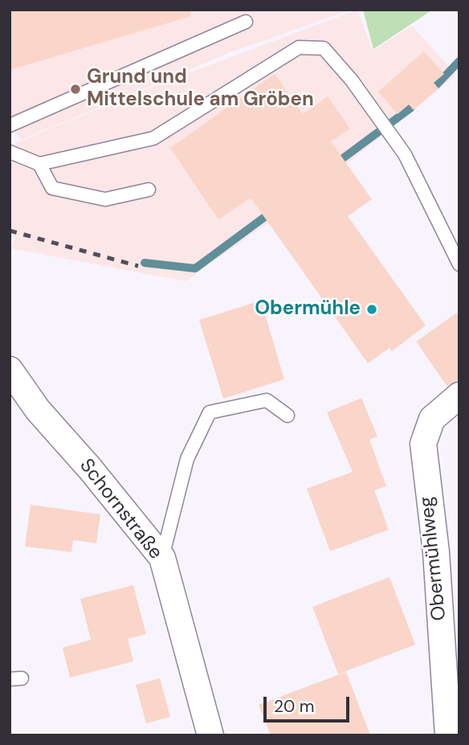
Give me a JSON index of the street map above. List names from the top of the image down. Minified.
{"streets":{"street":["Schornstraße","Obermühlweg"]},"places":["Grund und Mittelschule am Gröben","Obermühle"],"scale_bar":"20 m"}
